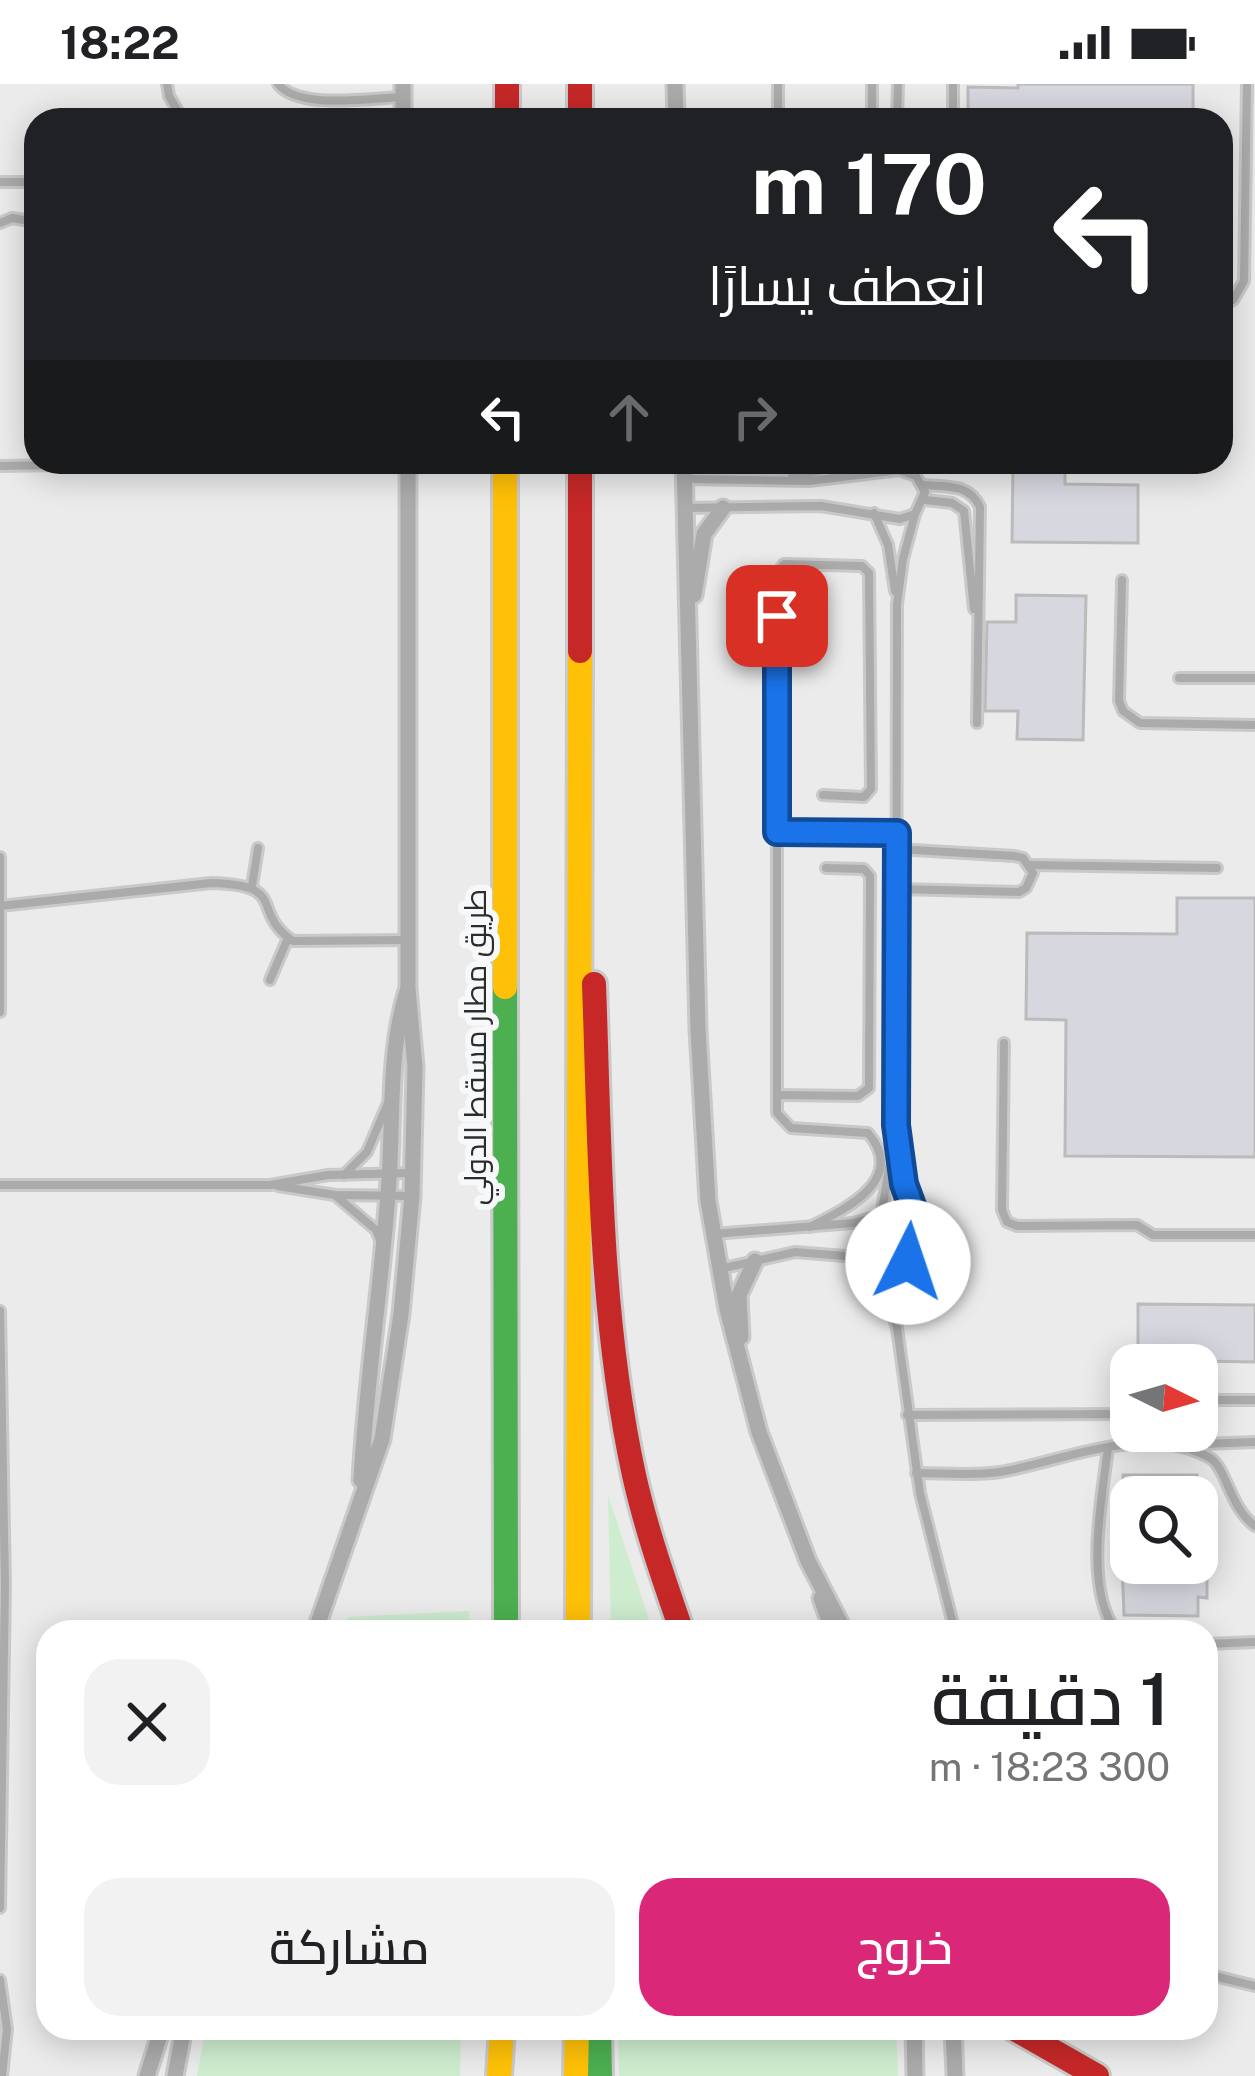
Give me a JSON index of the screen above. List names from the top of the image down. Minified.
{"streets":{"main road":["طريق مطار مسقط الدولي"]},"north":"right","page":{"status":"18:22","turn":["170 m","انعطف يسارًا"],"heading":["1 دقيقة","300 m · 18:23"],"buttons":["خروج","مشاركة"]}}
